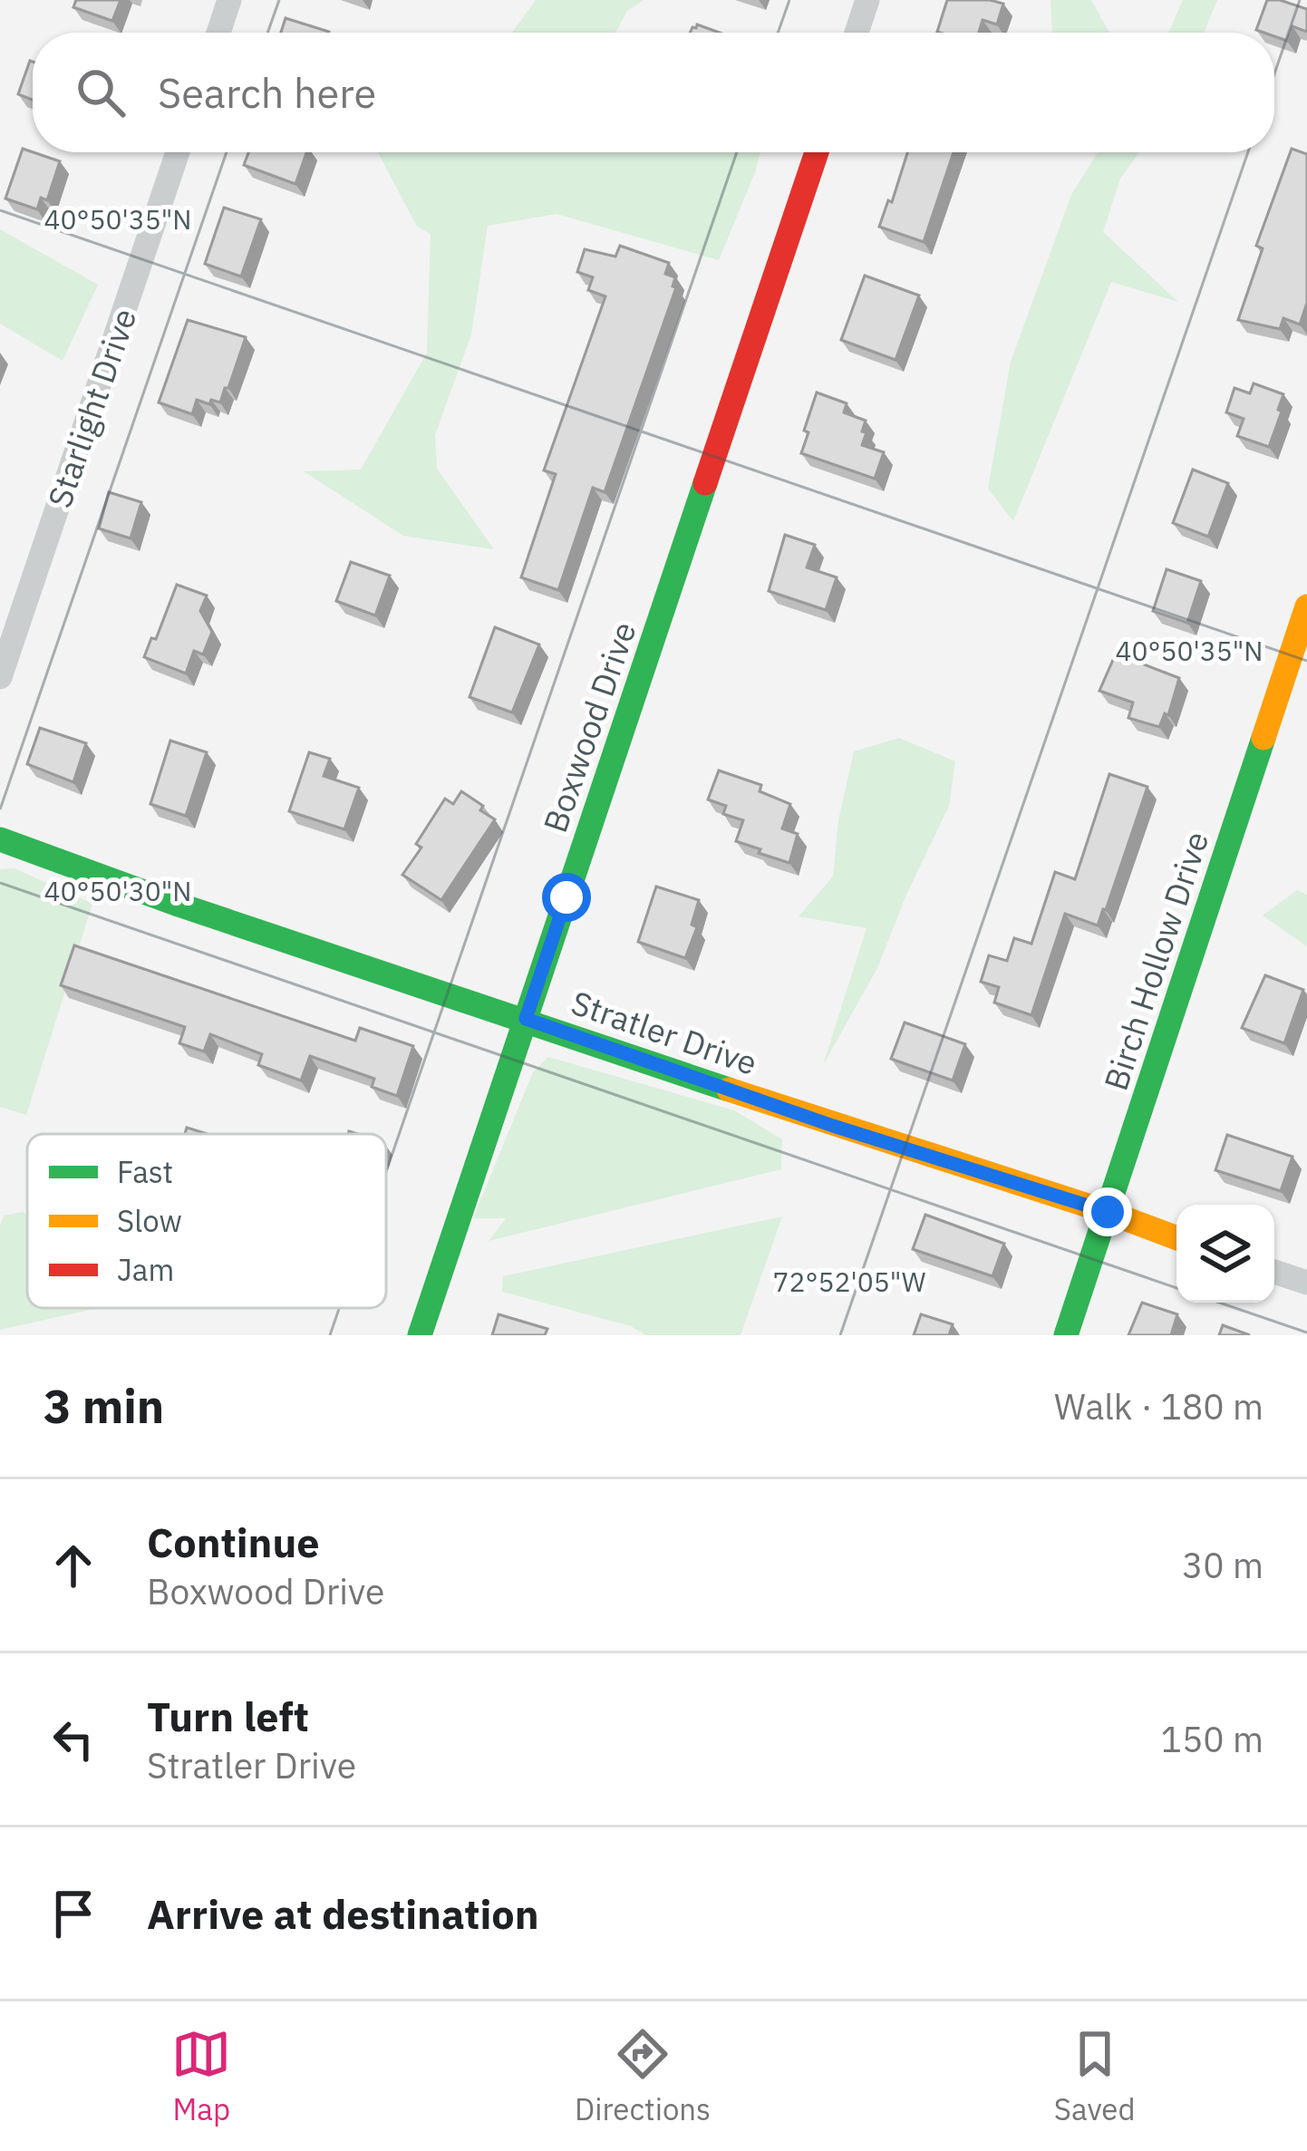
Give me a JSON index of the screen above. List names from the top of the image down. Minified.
{"streets":{"street":["Starlight Drive","Boxwood Drive","Birch Hollow Drive","Stratler Drive"]},"crossings":[["Boxwood Drive","Stratler Drive"],["Birch Hollow Drive","Stratler Drive"]],"legend":["Fast","Slow","Jam"],"page":{"search":"Search here","heading":["3 min","Walk · 180 m"],"list":[["Continue","Boxwood Drive","30 m"],["Turn left","Stratler Drive","150 m"],"Arrive at destination"],"nav":["Map","Directions","Saved"]},"coordinates":["40°50'35\"N","40°50'30\"N","72°52'05\"W"]}
